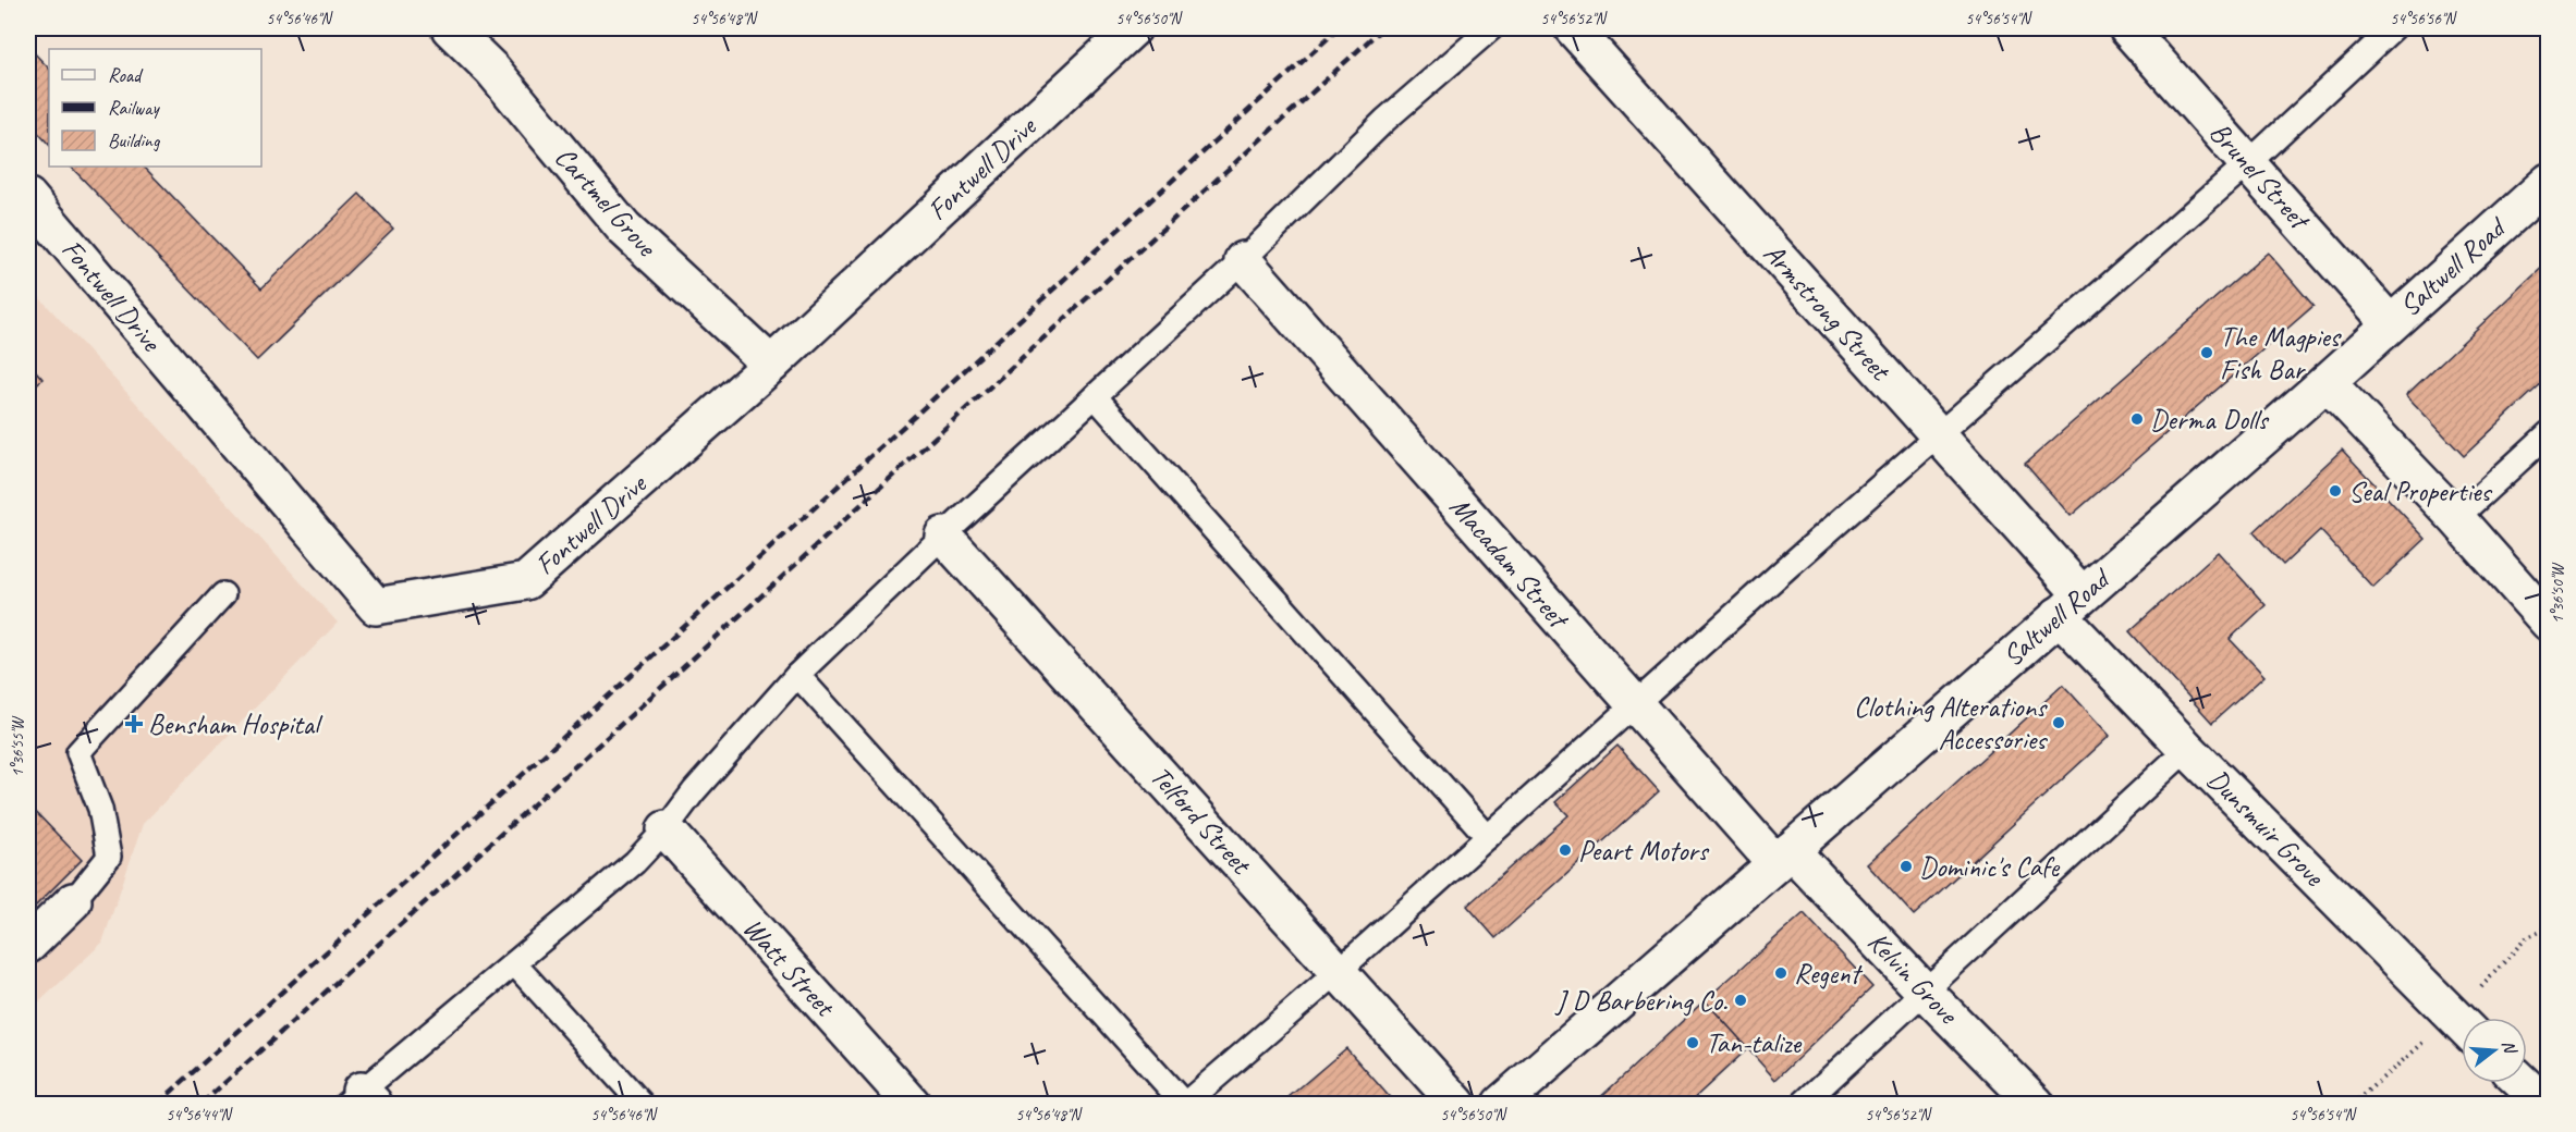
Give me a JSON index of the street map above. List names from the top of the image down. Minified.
{"streets":{"street":["Fontwell Drive","Brunel Street","Cartmel Grove","Saltwell Road","Armstrong Street","Macadam Street","Telford Street","Dunsmuir Grove","Watt Street","Kelvin Grove"]},"crossings":[["Fontwell Drive","Cartmel Grove"],["Brunel Street","Saltwell Road"],["Saltwell Road","Armstrong Street"],["Saltwell Road","Macadam Street"],["Saltwell Road","Dunsmuir Grove"],["Saltwell Road","Kelvin Grove"],["Armstrong Street","Dunsmuir Grove"],["Macadam Street","Kelvin Grove"]],"places":{"other":["The Magpies Fish Bar","Derma Dolls","Seal Properties","Clothing Alterations Accessories","Peart Motors","Dominic's Cafe","Regent","J D Barbering Co.","Tan-talize"],"health":["Bensham Hospital"]},"legend":["Road","Railway","Building"],"north":"right","coordinates":["54°56'46\"N","54°56'48\"N","54°56'50\"N","54°56'52\"N","54°56'54\"N","54°56'56\"N","1°36'50\"W","1°36'55\"W","54°56'44\"N"]}
